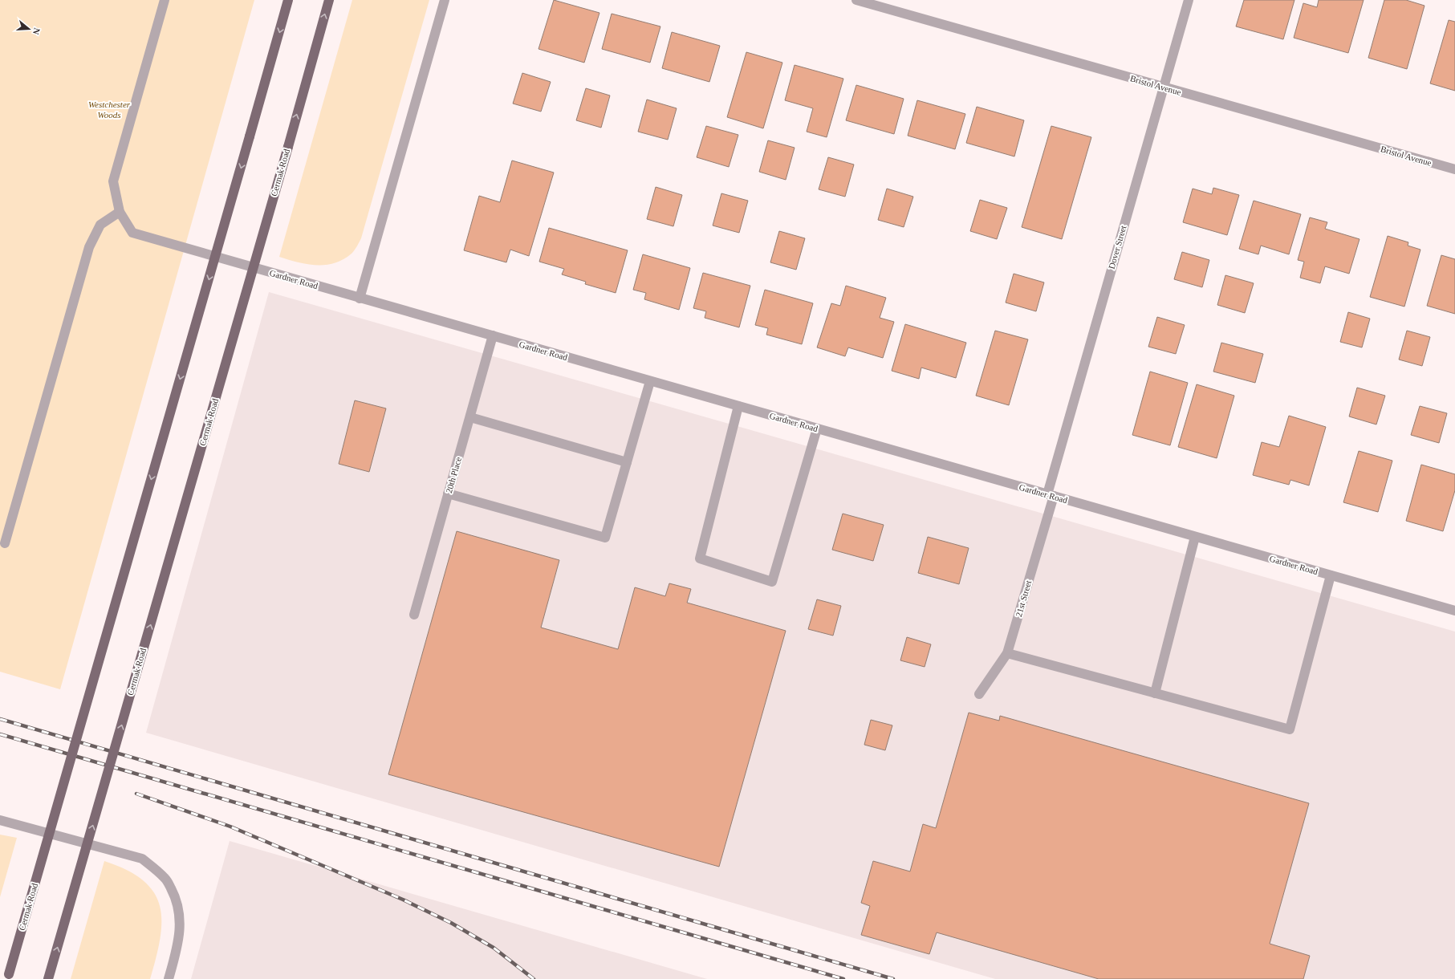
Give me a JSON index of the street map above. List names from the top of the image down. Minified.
{"streets":{"main road":["Cermak Road"],"street":["Bristol Avenue","Dover Street","Gardner Road","20th Place","21st Street"]},"crossings":[["Bristol Avenue","Dover Street"],["Dover Street","Gardner Road"],["Dover Street","21st Street"],["Gardner Road","20th Place"],["Gardner Road","21st Street"]],"parks":["Westchester Woods"],"north":"right"}
